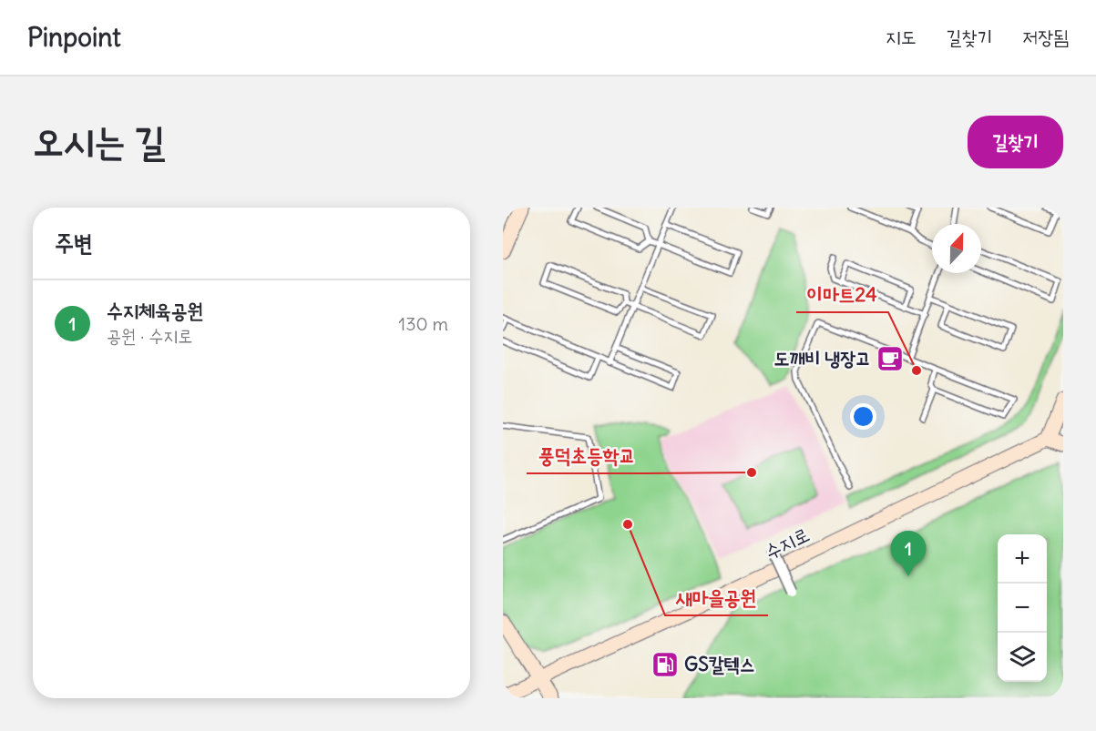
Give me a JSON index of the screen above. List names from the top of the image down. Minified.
{"streets":{"main road":["수지로"]},"places":{"cafe":["도깨비 냉장고"],"other":["이마트24","풍덕초등학교","새마을공원"],"fuel station":["GS칼텍스"]},"north":"top","page":{"header":"Pinpoint","nav":["지도","길찾기","저장됨"],"buttons":"길찾기","title":"오시는 길","heading":"주변","list":[{"mark":"1","name":"수지체육공원","note":"공원 · 수지로","value":"130 m"}],"pins":"1","map_buttons":["+","−"]}}
